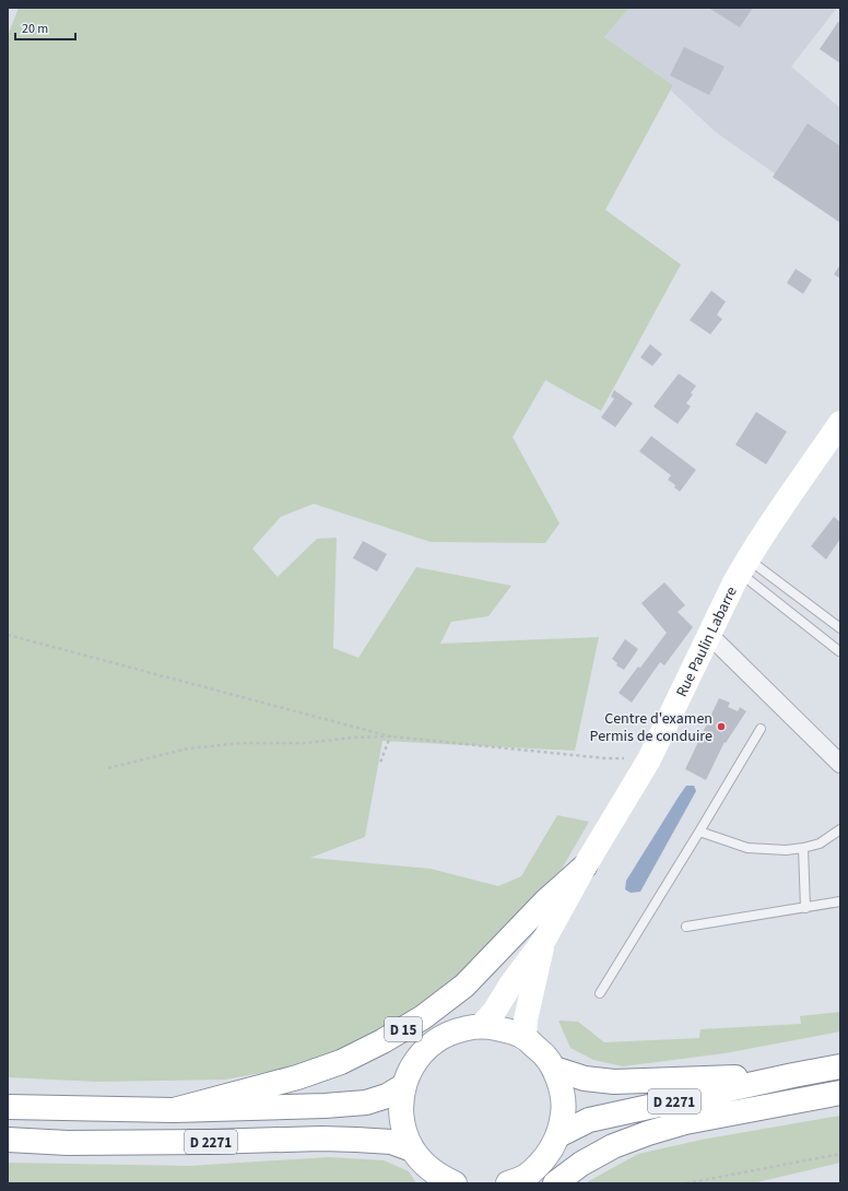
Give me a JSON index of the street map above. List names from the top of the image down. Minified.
{"streets":{"main road":["Rue Paulin Labarre","D 15","D 2271"]},"crossings":[["Rue Paulin Labarre","D 15"],["D 15","D 2271"]],"places":["Centre d'examen Permis de conduire"],"scale_bar":"20 m"}
